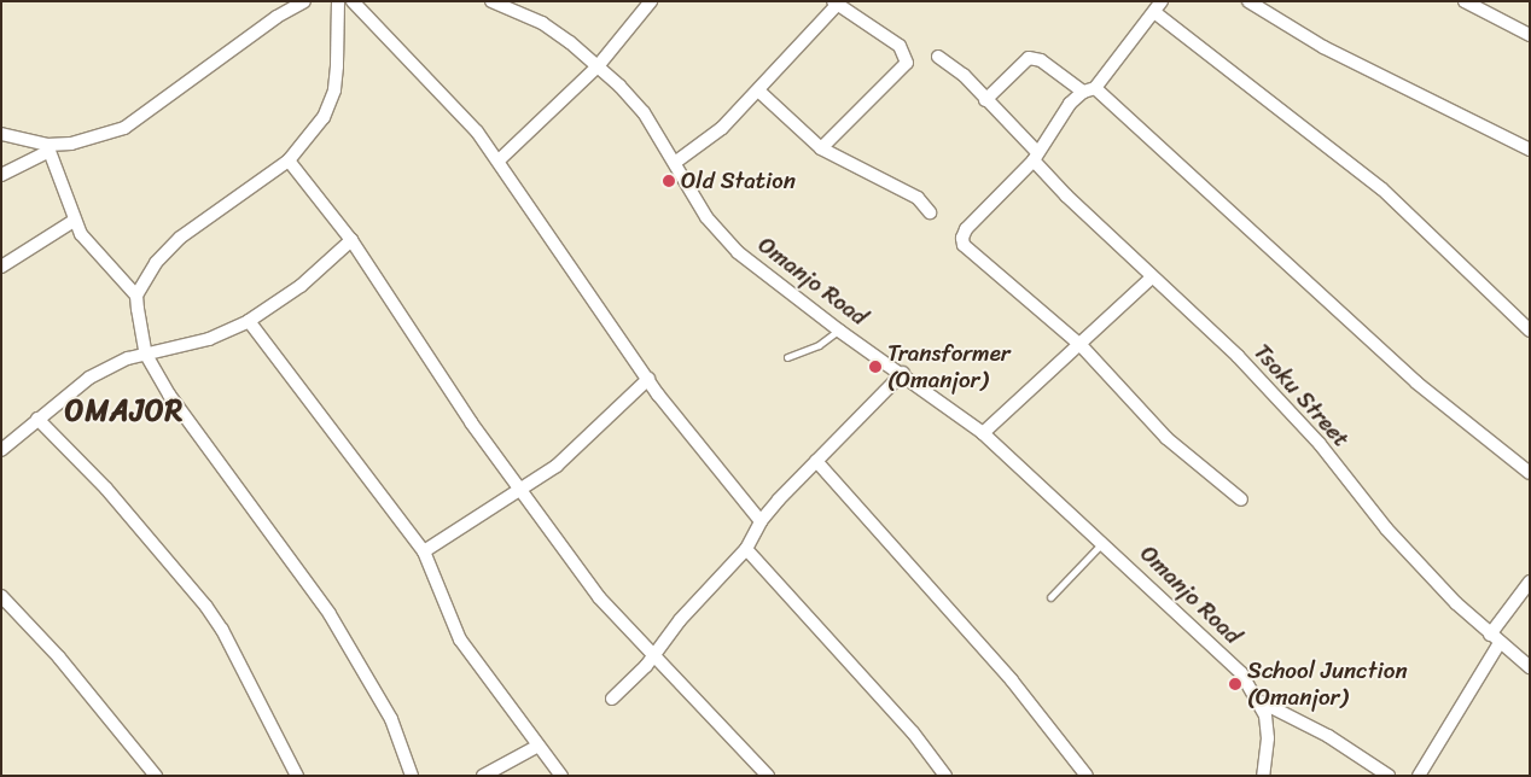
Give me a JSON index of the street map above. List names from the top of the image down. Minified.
{"streets":{"street":["Omanjo Road","Tsoku Street"]},"districts":["OMAJOR"],"places":["Old Station","Transformer (Omanjor)","School Junction (Omanjor)"]}
